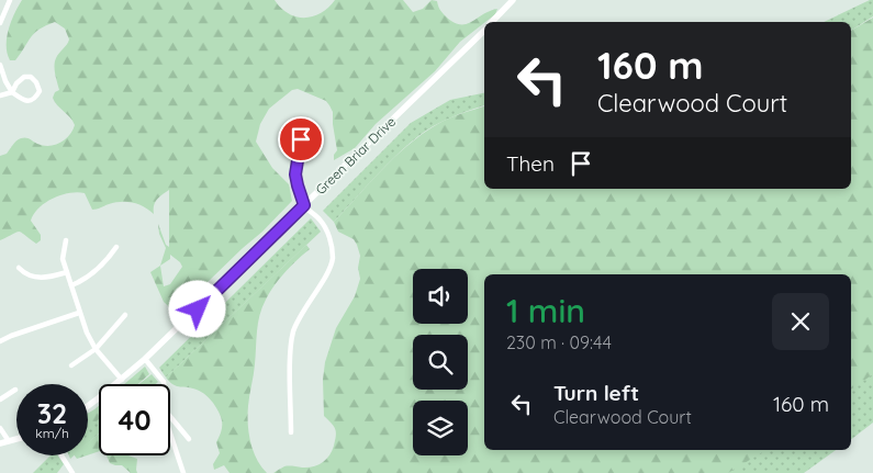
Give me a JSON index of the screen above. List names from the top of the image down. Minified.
{"streets":{"street":["Green Briar Drive"]},"page":{"turn":["160 m","Clearwood Court"],"then":"Then","heading":["1 min","230 m · 09:44"],"list":[{"name":"Turn left","note":"Clearwood Court","value":"160 m"}],"speed":"32 km/h","limit":"40"}}
